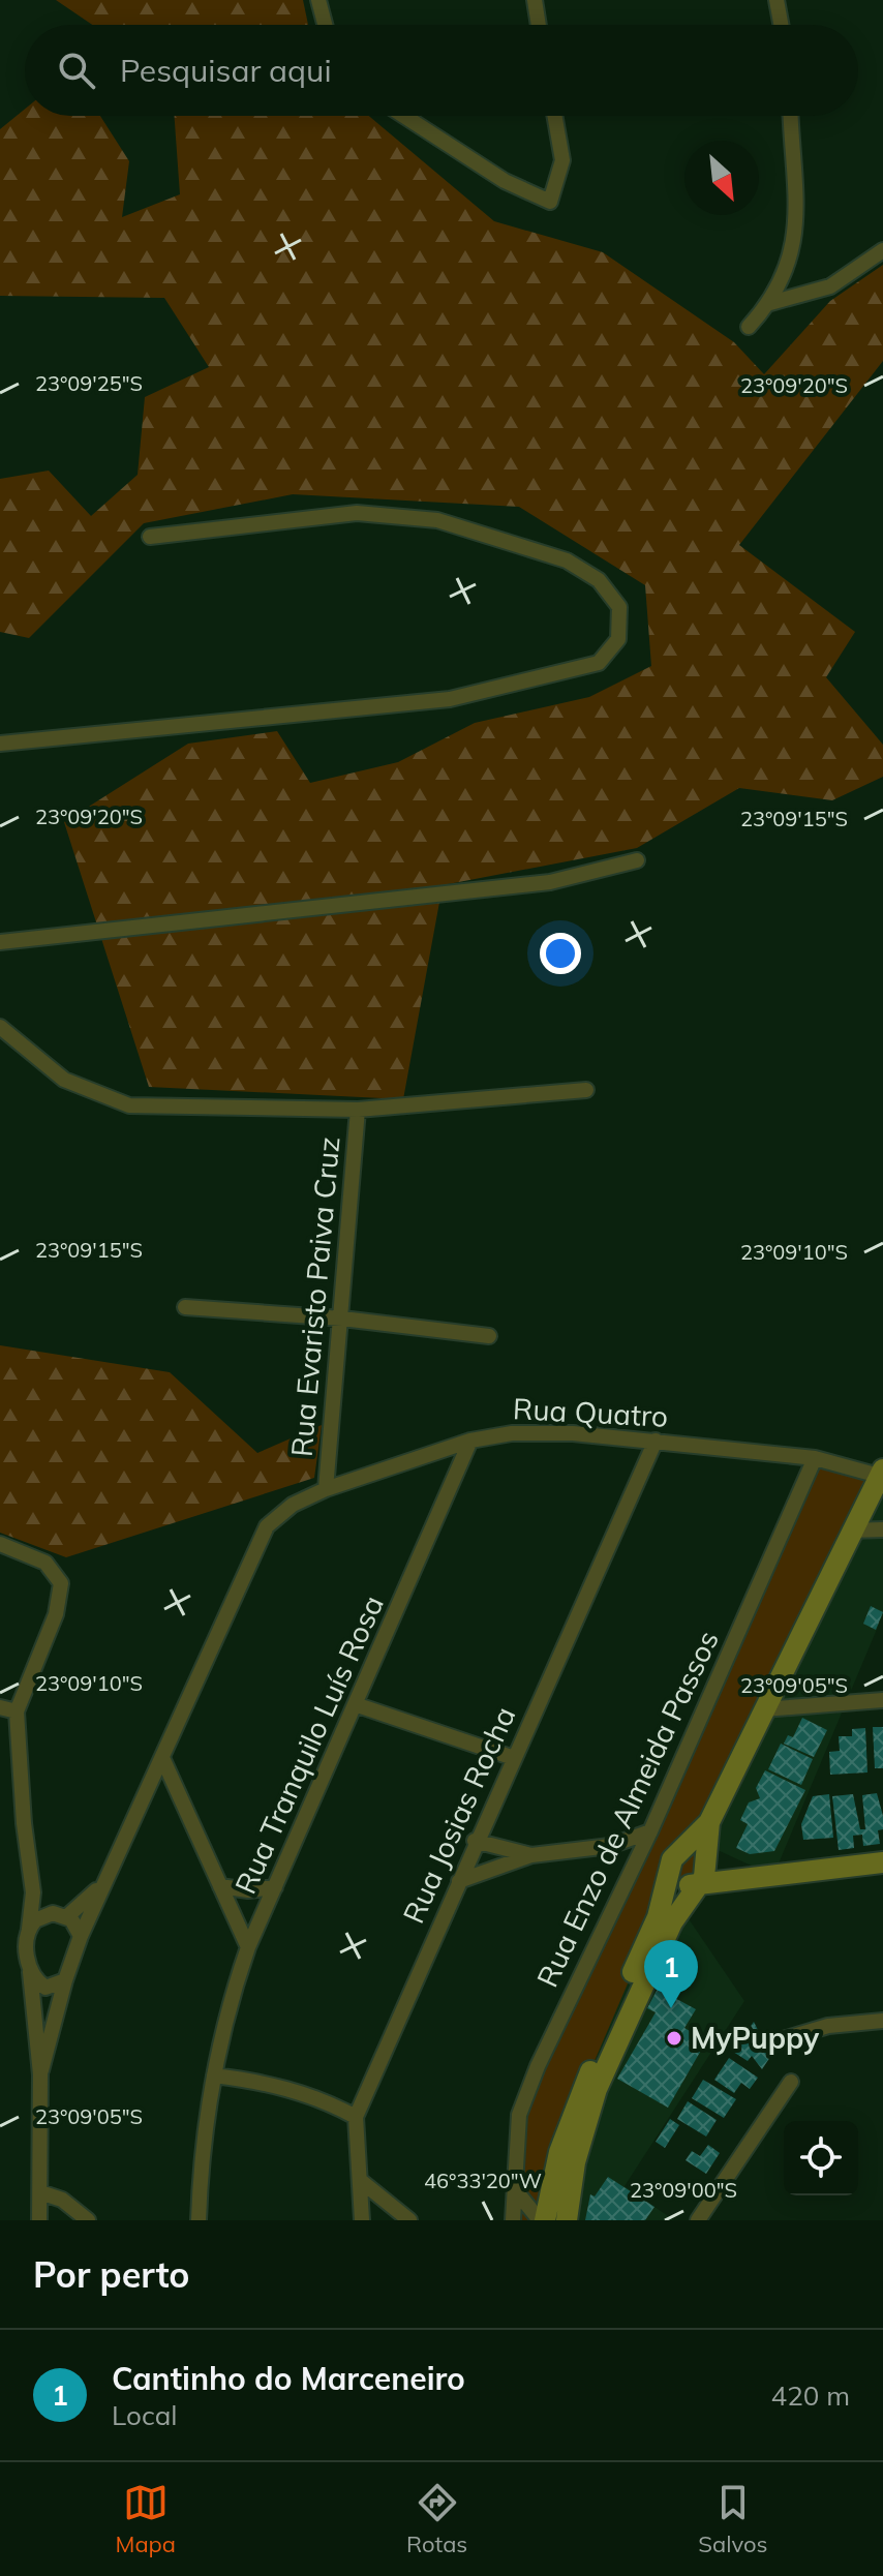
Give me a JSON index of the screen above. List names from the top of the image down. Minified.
{"streets":{"street":["Rua Evaristo Paiva Cruz","Rua Quatro","Rua Tranquilo Luís Rosa","Rua Enzo de Almeida Passos","Rua Josias Rocha"]},"crossings":[["Rua Evaristo Paiva Cruz","Rua Quatro"],["Rua Quatro","Rua Tranquilo Luís Rosa"],["Rua Quatro","Rua Enzo de Almeida Passos"],["Rua Quatro","Rua Josias Rocha"]],"places":["MyPuppy"],"north":"bottom right","page":{"search":"Pesquisar aqui","pins":"1","heading":"Por perto","list":[{"mark":"1","name":"Cantinho do Marceneiro","note":"Local","value":"420 m"}],"nav":["Mapa","Rotas","Salvos"]},"coordinates":["23°09'25\"S","23°09'20\"S","23°09'15\"S","23°09'10\"S","23°09'05\"S","46°33'20\"W","23°09'00\"S"]}
